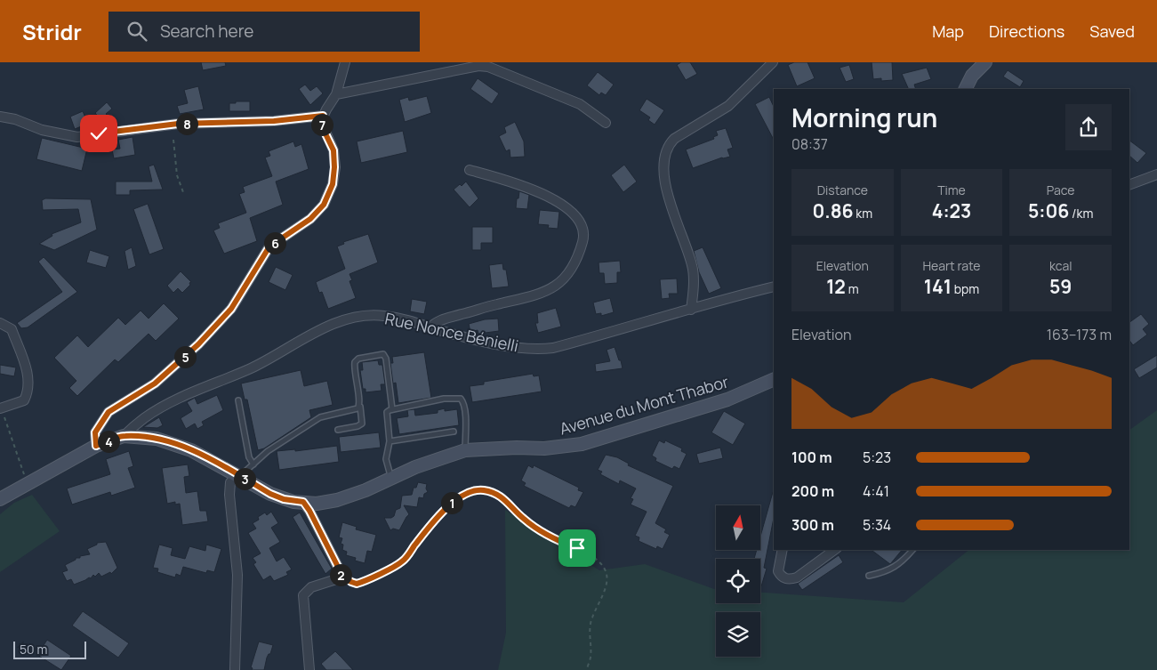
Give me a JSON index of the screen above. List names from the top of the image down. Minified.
{"streets":{"street":["Rue Nonce Bénielli","Avenue du Mont Thabor"]},"crossings":[["Rue Nonce Bénielli","Avenue du Mont Thabor"]],"scale_bar":"50 m","north":"top","page":{"header":"Stridr","search":"Search here","nav":["Map","Directions","Saved"],"heading":["Morning run","08:37"],"pins":["8","7","6","5","4","3","1","2"],"stats":[["Distance","0.86 km"],["Time","4:23"],["Pace","5:06 /km"],["Elevation","12 m"],["Heart rate","141 bpm"],["kcal","59"]],"chart":["Elevation","163–173 m"],"list":[{"name":"100 m","note":"5:23"},{"name":"200 m","note":"4:41"},{"name":"300 m","note":"5:34"}],"scale":"50 m"}}
